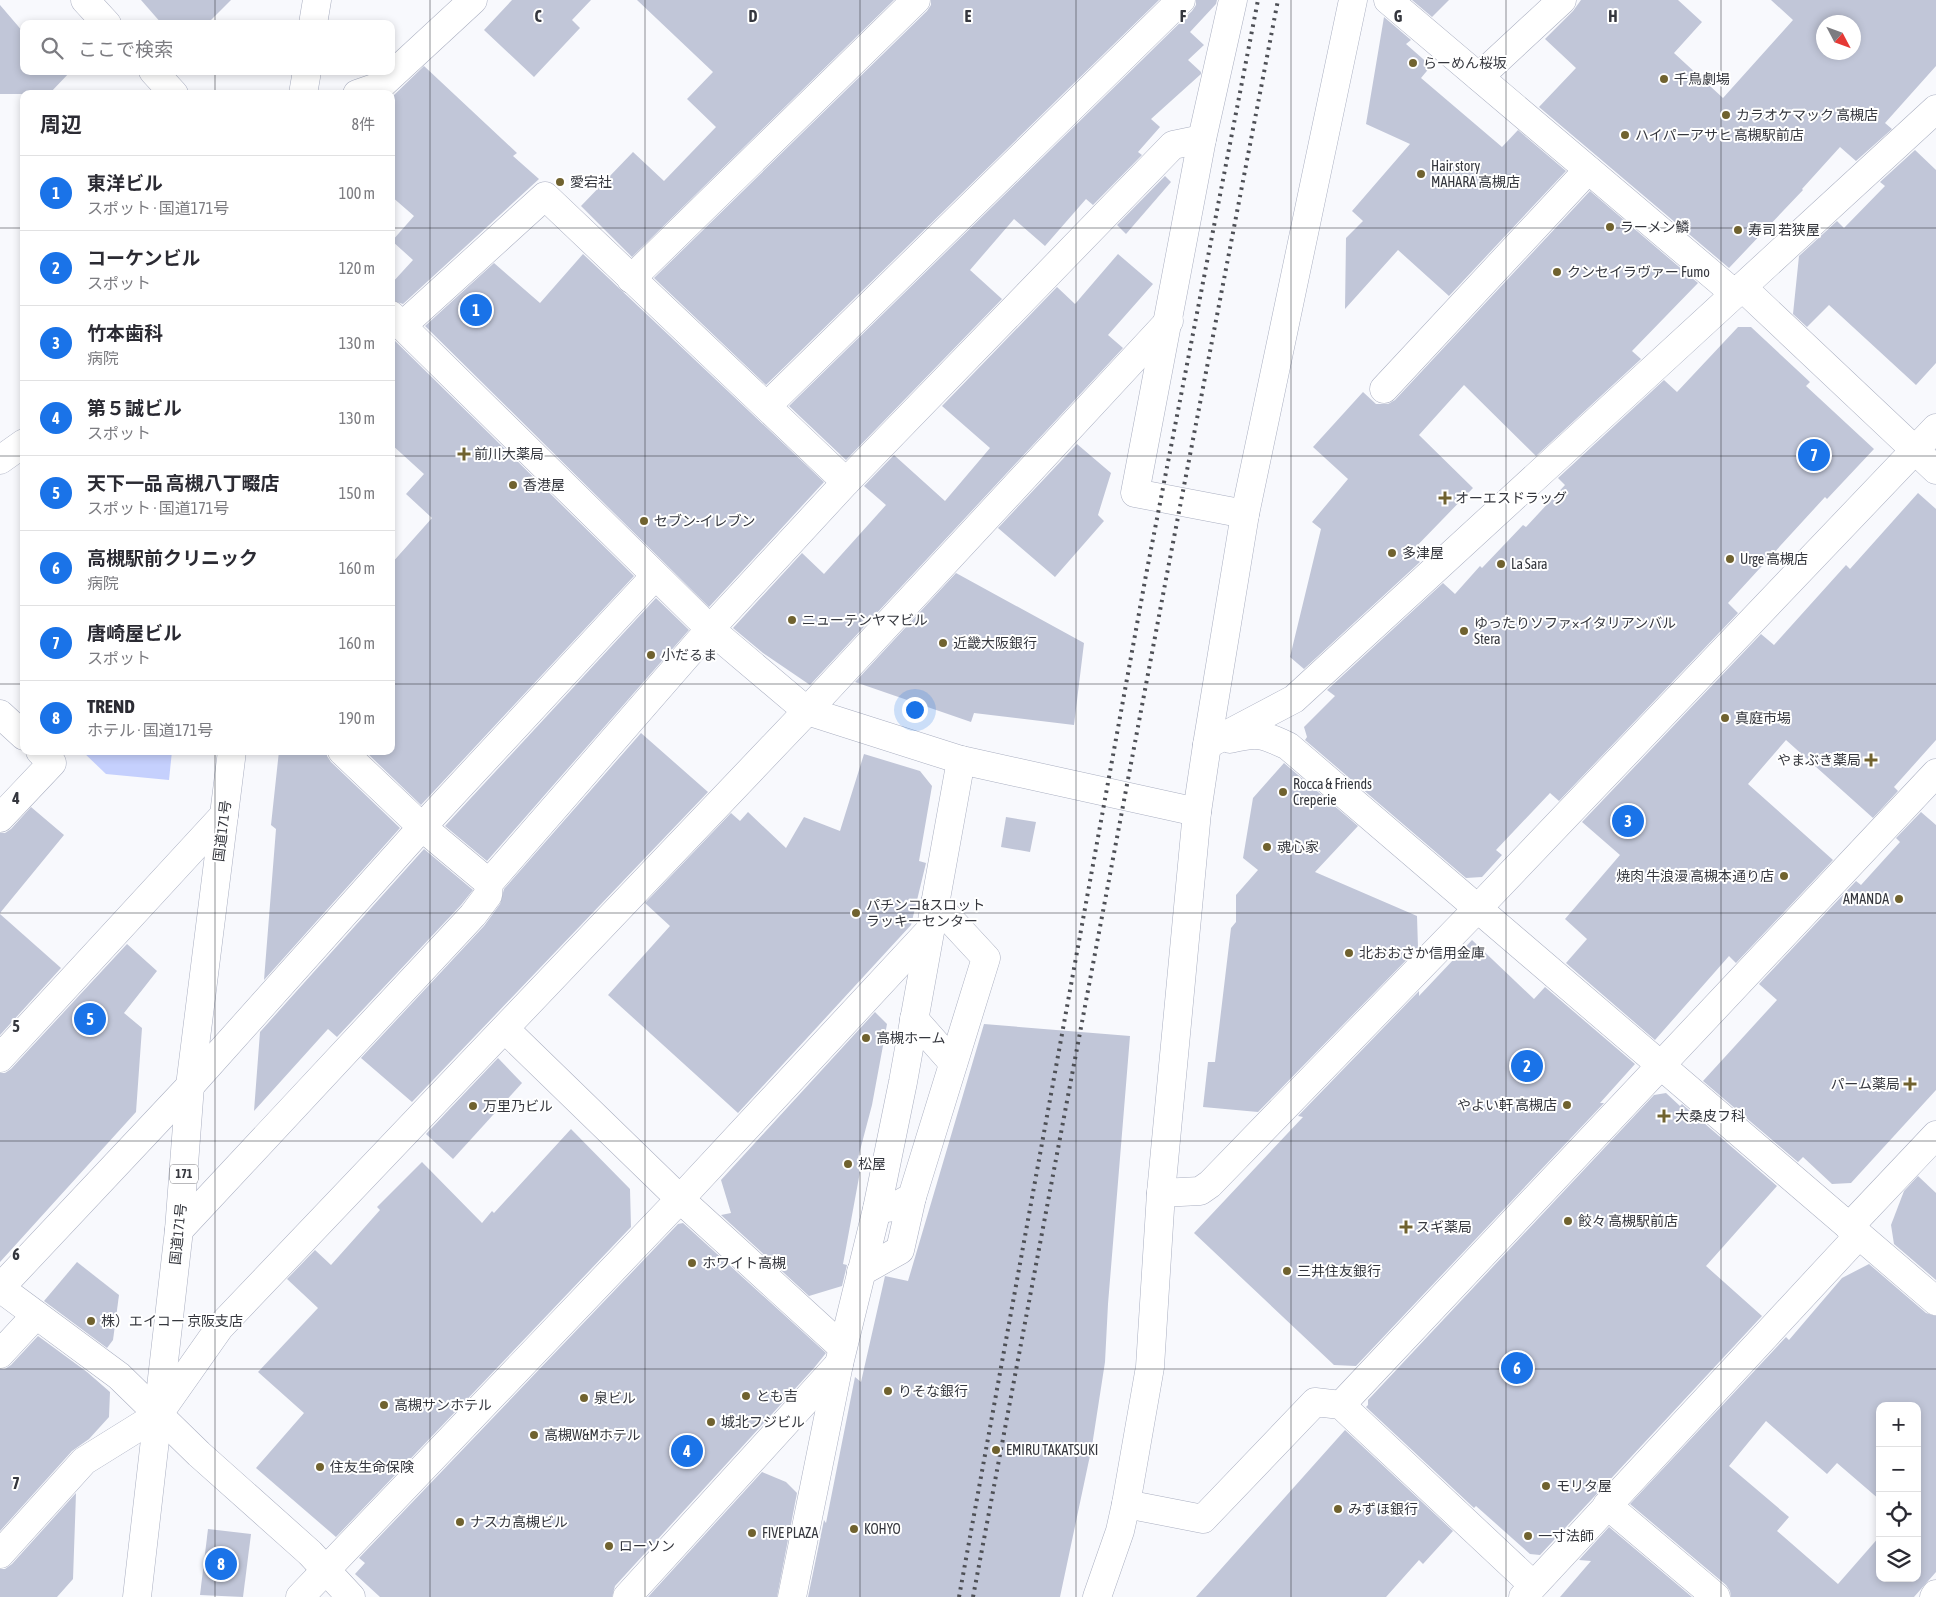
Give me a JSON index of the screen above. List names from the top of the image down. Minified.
{"streets":{"main road":["国道171号","171"]},"places":{"other":["らーめん桜坂","千鳥劇場","カラオケマック 高槻店","ハイパーアサヒ 高槻駅前店","Hair story MAHARA 高槻店","愛宕社","ラーメン鱗","寿司 若狭屋","クンセイラヴァー Fumo","香港屋","セブン-イレブン","多津屋","Urge 高槻店","La Sara","ニューテンヤマビル","ゆったりソファ×イタリアンバル Stera","近畿大阪銀行","小だるま","真庭市場","Rocca & Friends Creperie","魂心家","焼肉 牛浪漫 高槻本通り店","AMANDA","パチンコ&スロット ラッキーセンター","北おおさか信用金庫","高槻ホーム","やよい軒 高槻店","万里乃ビル","松屋","餃々 高槻駅前店","ホワイト高槻","三井住友銀行","株）エイコー 京阪支店","りそな銀行","とも吉","泉ビル","高槻サンホテル","城北フジビル","高槻W&Mホテル","EMIRU TAKATSUKI","住友生命保険","モリタ屋","みずほ銀行","ナスカ高槻ビル","KOHYO","FIVE PLAZA","一寸法師","ローソン"],"health":["前川大薬局","オーエスドラッグ","やまぶき薬局","パーム薬局","大桑皮フ科","スギ薬局"]},"north":"bottom right","page":{"search":"ここで検索","heading":["周辺","8件"],"list":[{"mark":"1","name":"東洋ビル","note":"スポット · 国道171号","value":"100 m"},{"mark":"2","name":"コーケンビル","note":"スポット","value":"120 m"},{"mark":"3","name":"竹本歯科","note":"病院","value":"130 m"},{"mark":"4","name":"第５誠ビル","note":"スポット","value":"130 m"},{"mark":"5","name":"天下一品 高槻八丁畷店","note":"スポット · 国道171号","value":"150 m"},{"mark":"6","name":"高槻駅前クリニック","note":"病院","value":"160 m"},{"mark":"7","name":"唐崎屋ビル","note":"スポット","value":"160 m"},{"mark":"8","name":"TREND","note":"ホテル · 国道171号","value":"190 m"}],"pins":["1","7","3","5","2","6","4","8"],"map_buttons":["+","−"]},"grid":{"columns":["C","D","E","F","G","H"],"rows":["4","5","6","7"]}}
